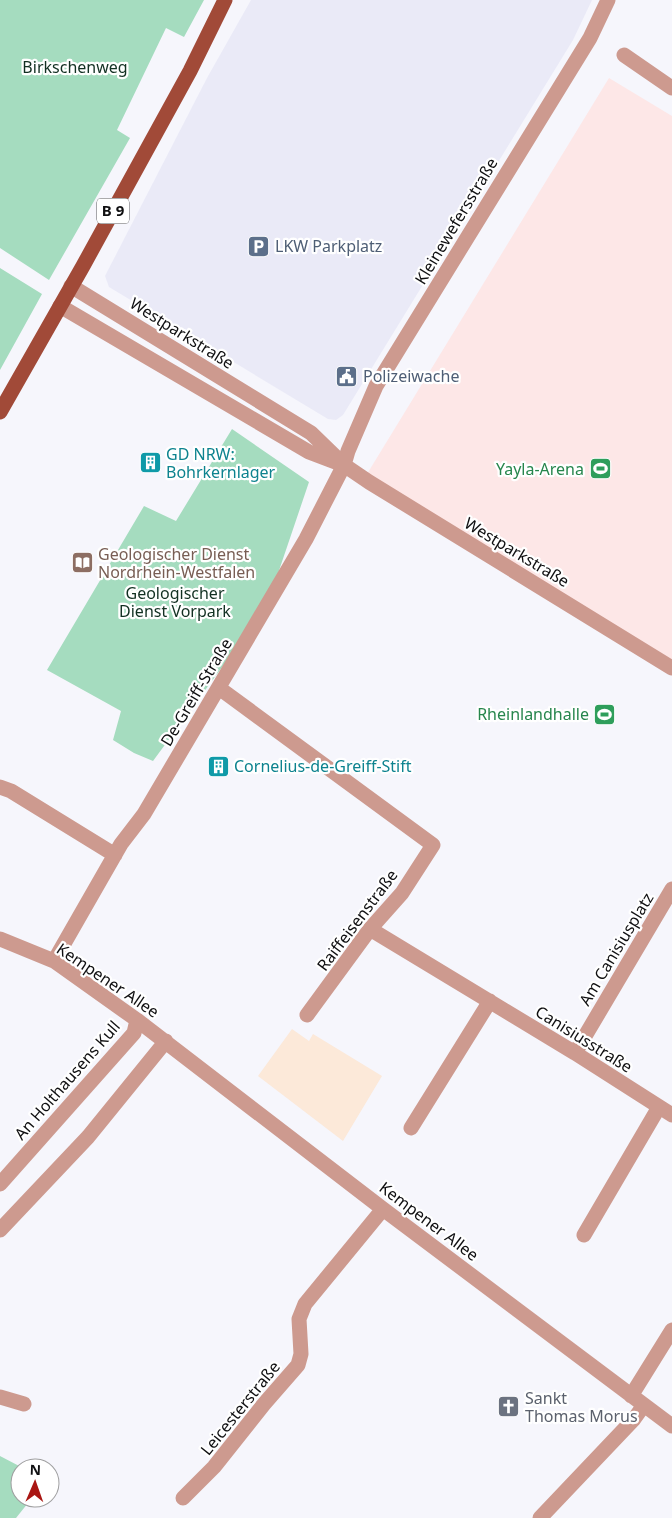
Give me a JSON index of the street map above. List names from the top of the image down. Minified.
{"streets":{"main road":["B 9"],"street":["Kleinewefersstraße","Westparkstraße","De-Greiff-Straße","Raiffeisenstraße","Am Canisiusplatz","Kempener Allee","Canisiusstraße","An Holthausens Kull","Leicesterstraße"]},"crossings":[["B 9","Westparkstraße"],["Kleinewefersstraße","Westparkstraße"],["Kleinewefersstraße","De-Greiff-Straße"],["Westparkstraße","De-Greiff-Straße"],["De-Greiff-Straße","Raiffeisenstraße"],["De-Greiff-Straße","Kempener Allee"],["Raiffeisenstraße","Canisiusstraße"],["Am Canisiusplatz","Canisiusstraße"],["Kempener Allee","An Holthausens Kull"],["Kempener Allee","Leicesterstraße"]],"parks":["Birkschenweg","Geologischer Dienst Vorpark"],"places":{"parking":["LKW Parkplatz"],"public building":["Polizeiwache"],"building":["GD NRW: Bohrkernlager","Cornelius-de-Greiff-Stift"],"sports":["Yayla-Arena","Rheinlandhalle"],"library":["Geologischer Dienst Nordrhein-Westfalen"],"church":["Sankt Thomas Morus"]},"north":"top"}
